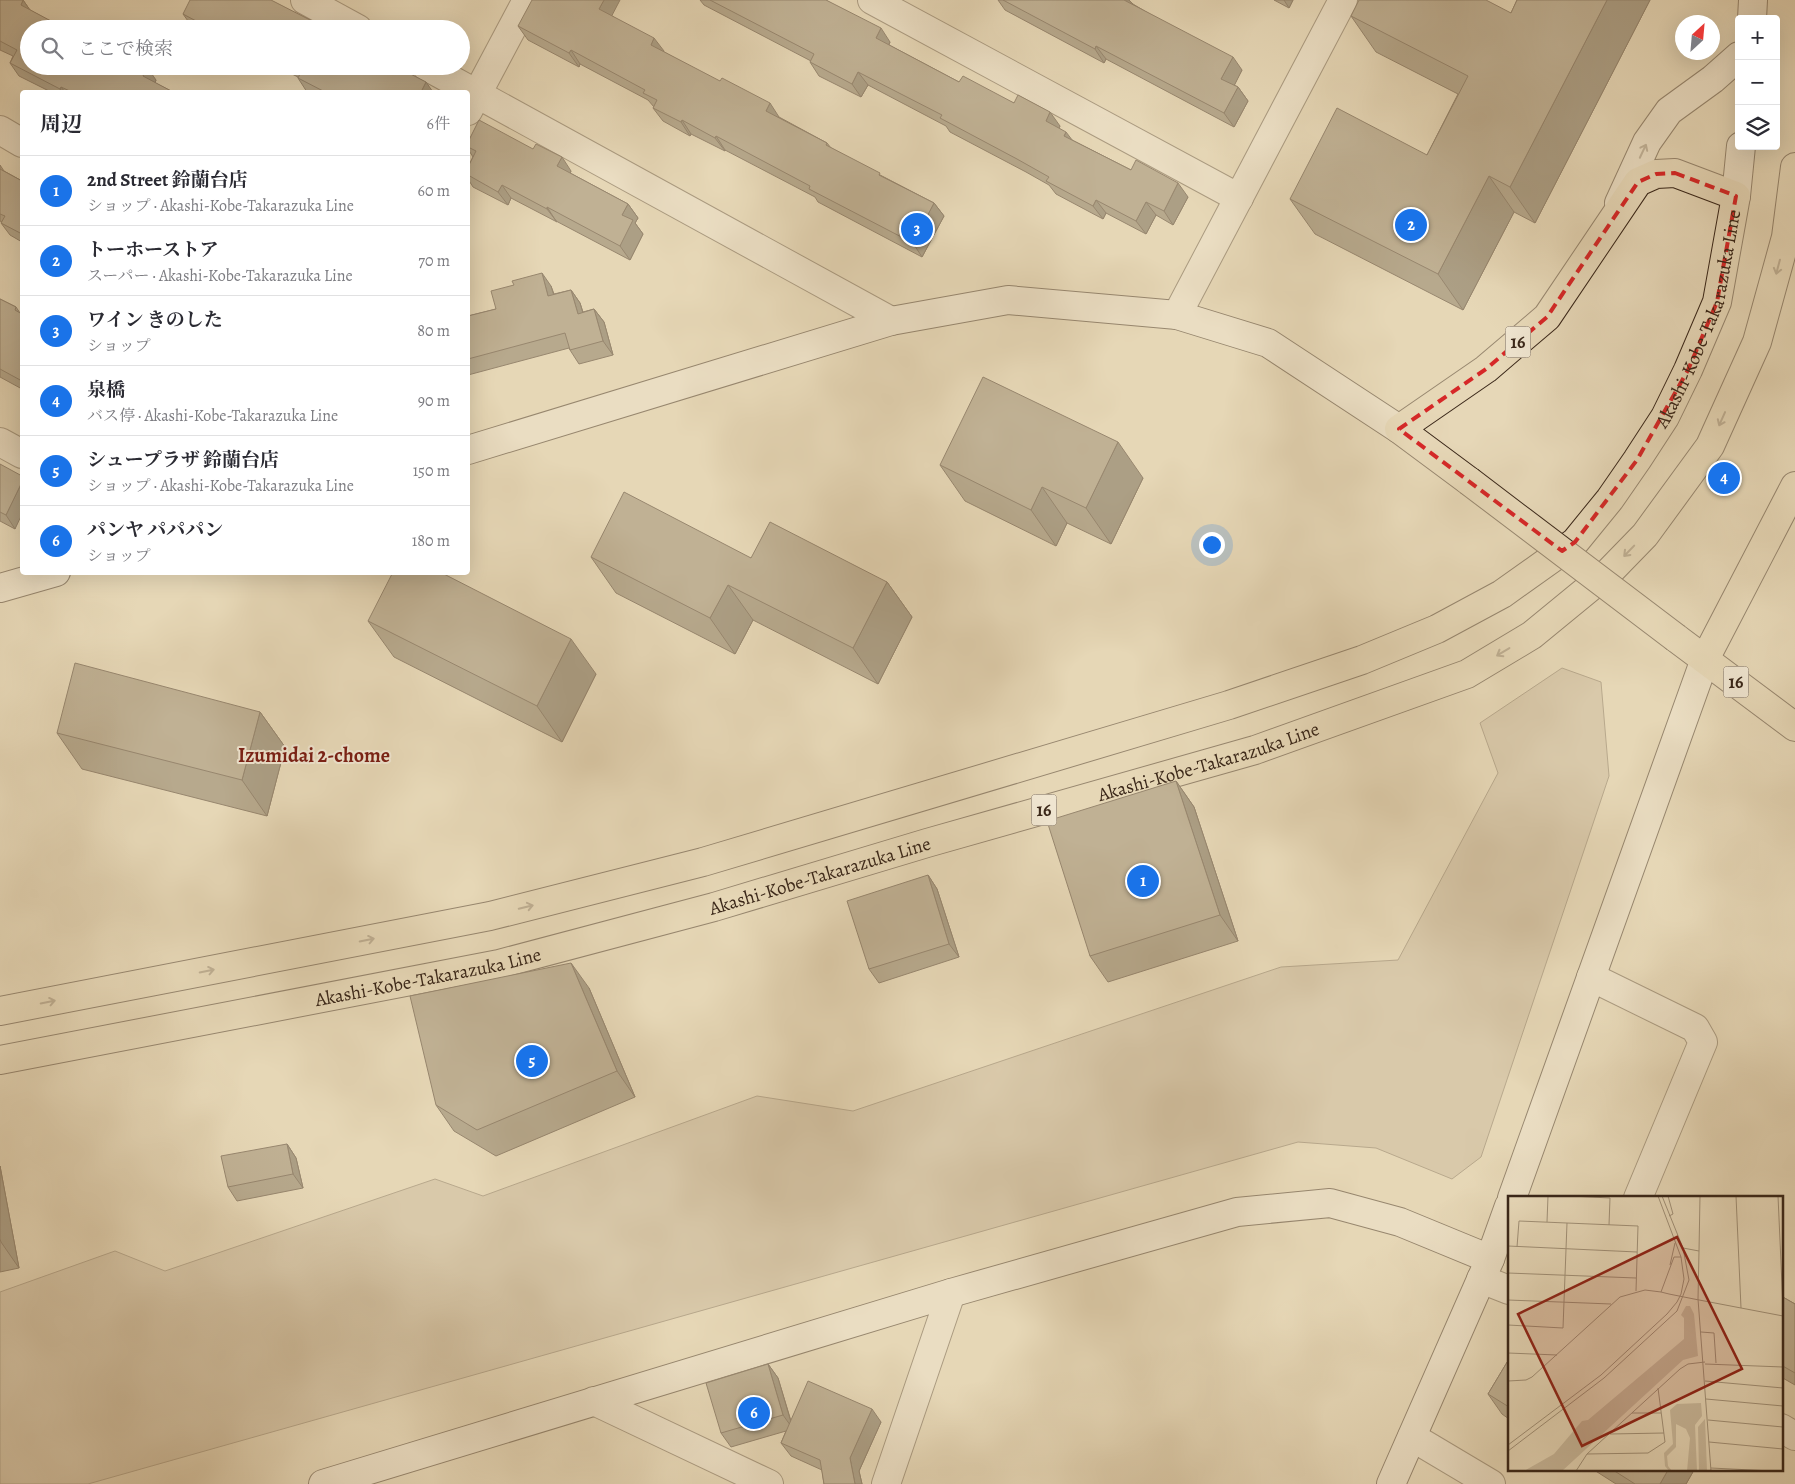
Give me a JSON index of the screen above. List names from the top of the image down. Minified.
{"streets":{"main road":["Akashi-Kobe-Takarazuka Line","16"]},"crossings":[["Akashi-Kobe-Takarazuka Line","16"]],"districts":["Izumidai 2-chome"],"north":"top right","page":{"map_buttons":["+","−"],"search":"ここで検索","heading":["周辺","6件"],"list":[{"mark":"1","name":"2nd Street 鈴蘭台店","note":"ショップ · Akashi-Kobe-Takarazuka Line","value":"60 m"},{"mark":"2","name":"トーホーストア","note":"スーパー · Akashi-Kobe-Takarazuka Line","value":"70 m"},{"mark":"3","name":"ワイン きのした","note":"ショップ","value":"80 m"},{"mark":"4","name":"泉橋","note":"バス停 · Akashi-Kobe-Takarazuka Line","value":"90 m"},{"mark":"5","name":"シュープラザ 鈴蘭台店","note":"ショップ · Akashi-Kobe-Takarazuka Line","value":"150 m"},{"mark":"6","name":"パンヤ パパパン","note":"ショップ","value":"180 m"}],"pins":["2","3","4","1","5","6"]}}
